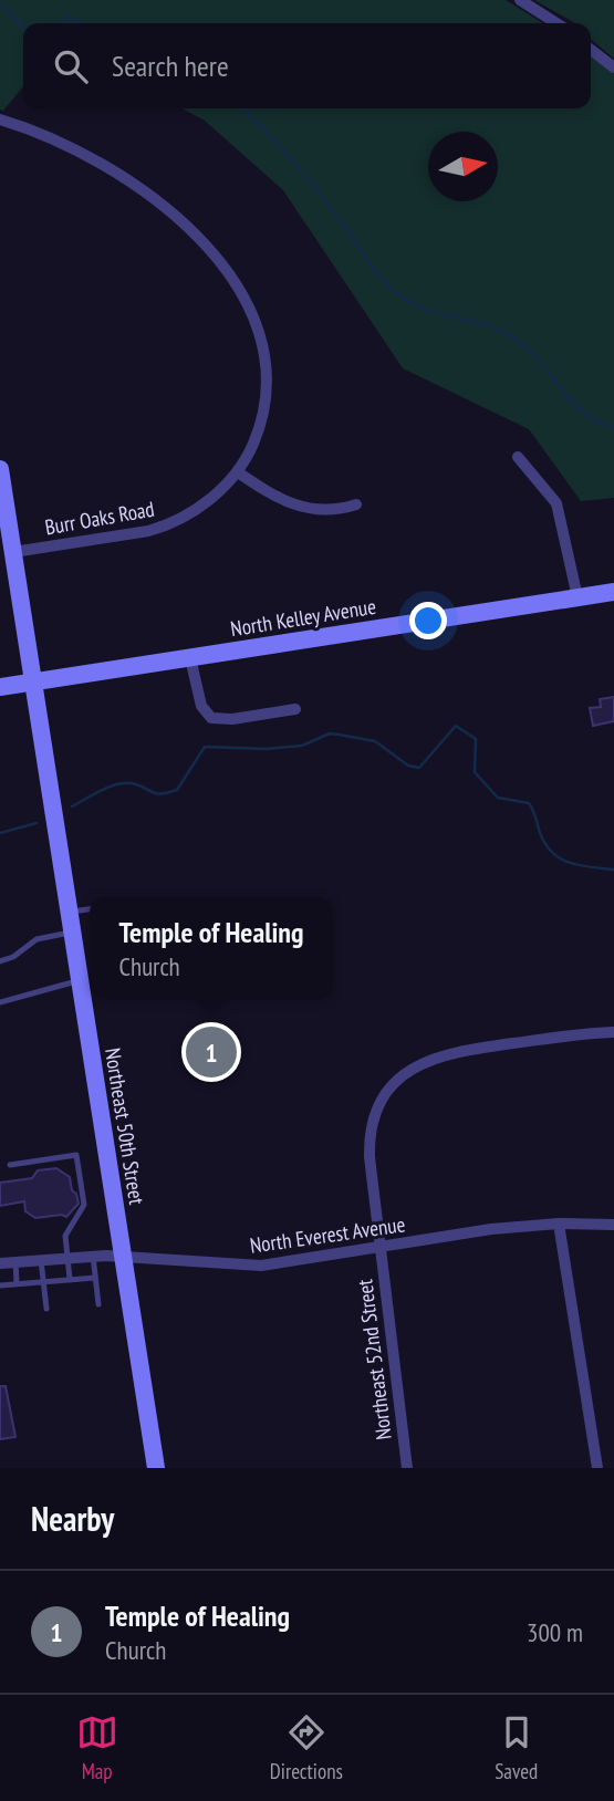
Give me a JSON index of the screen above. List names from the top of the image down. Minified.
{"streets":{"street":["Burr Oaks Road","North Kelley Avenue","Northeast 50th Street","North Everest Avenue","Northeast 52nd Street"]},"crossings":[["Burr Oaks Road","Northeast 50th Street"],["North Kelley Avenue","Northeast 50th Street"],["Northeast 50th Street","North Everest Avenue"],["North Everest Avenue","Northeast 52nd Street"]],"north":"right","page":{"search":"Search here","popup":["Temple of Healing","Church"],"pins":"1","heading":"Nearby","list":[{"mark":"1","name":"Temple of Healing","note":"Church","value":"300 m"}],"nav":["Map","Directions","Saved"]}}
